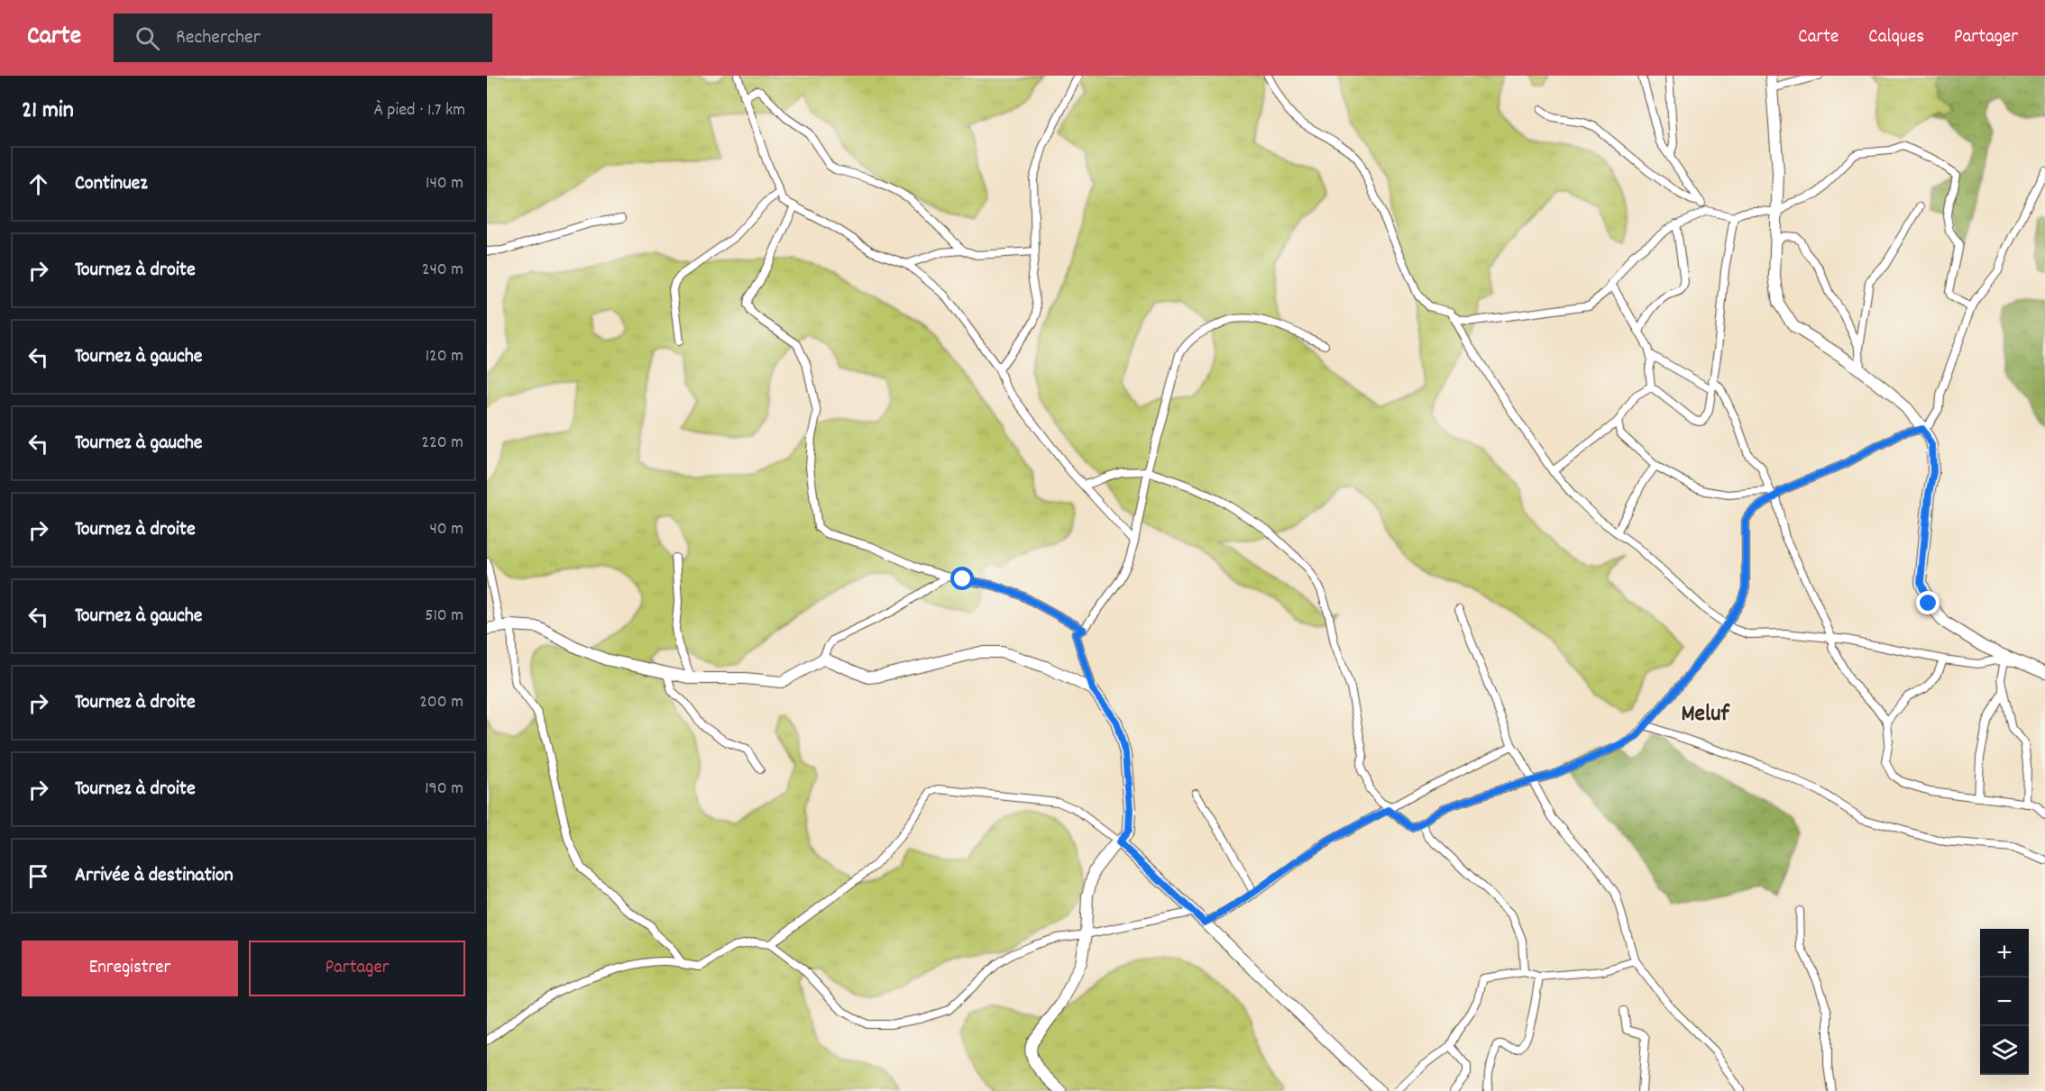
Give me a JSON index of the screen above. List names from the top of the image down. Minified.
{"districts":["Meluf"],"page":{"header":"Carte","search":"Rechercher","nav":["Carte","Calques","Partager"],"heading":["21 min","À pied · 1.7 km"],"list":[["Continuez","140 m"],["Tournez à droite","240 m"],["Tournez à gauche","120 m"],["Tournez à gauche","220 m"],["Tournez à droite","40 m"],["Tournez à gauche","510 m"],["Tournez à droite","200 m"],["Tournez à droite","190 m"],"Arrivée à destination"],"buttons":["Enregistrer","Partager"],"map_buttons":["+","−"]}}
